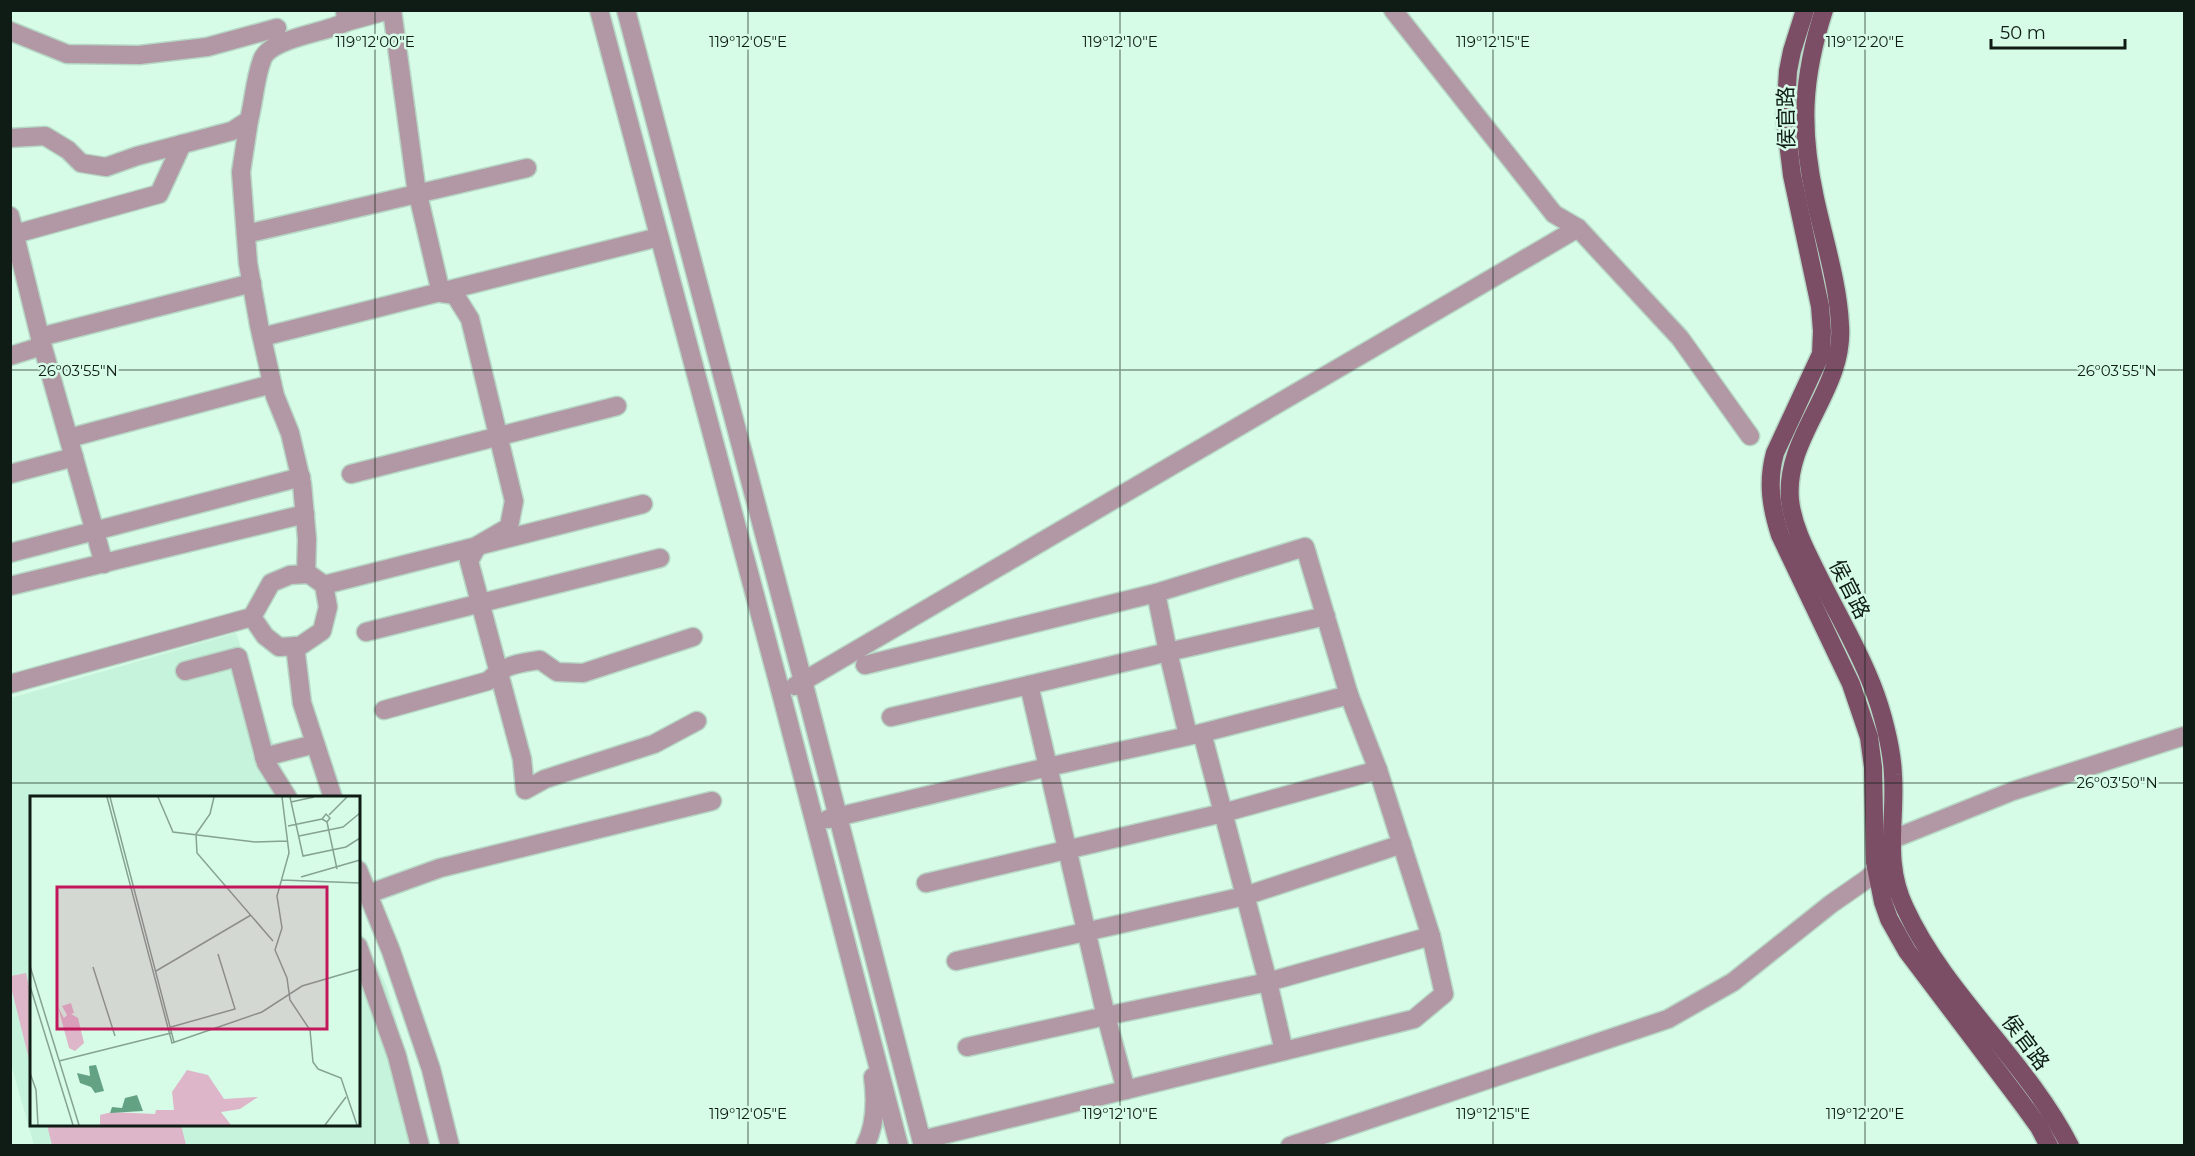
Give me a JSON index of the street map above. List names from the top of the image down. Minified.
{"streets":{"main road":["侯官路"]},"scale_bar":"50 m","coordinates":["119°12'00\"E","119°12'05\"E","119°12'10\"E","119°12'15\"E","119°12'20\"E","26°03'55\"N","26°03'50\"N"]}
